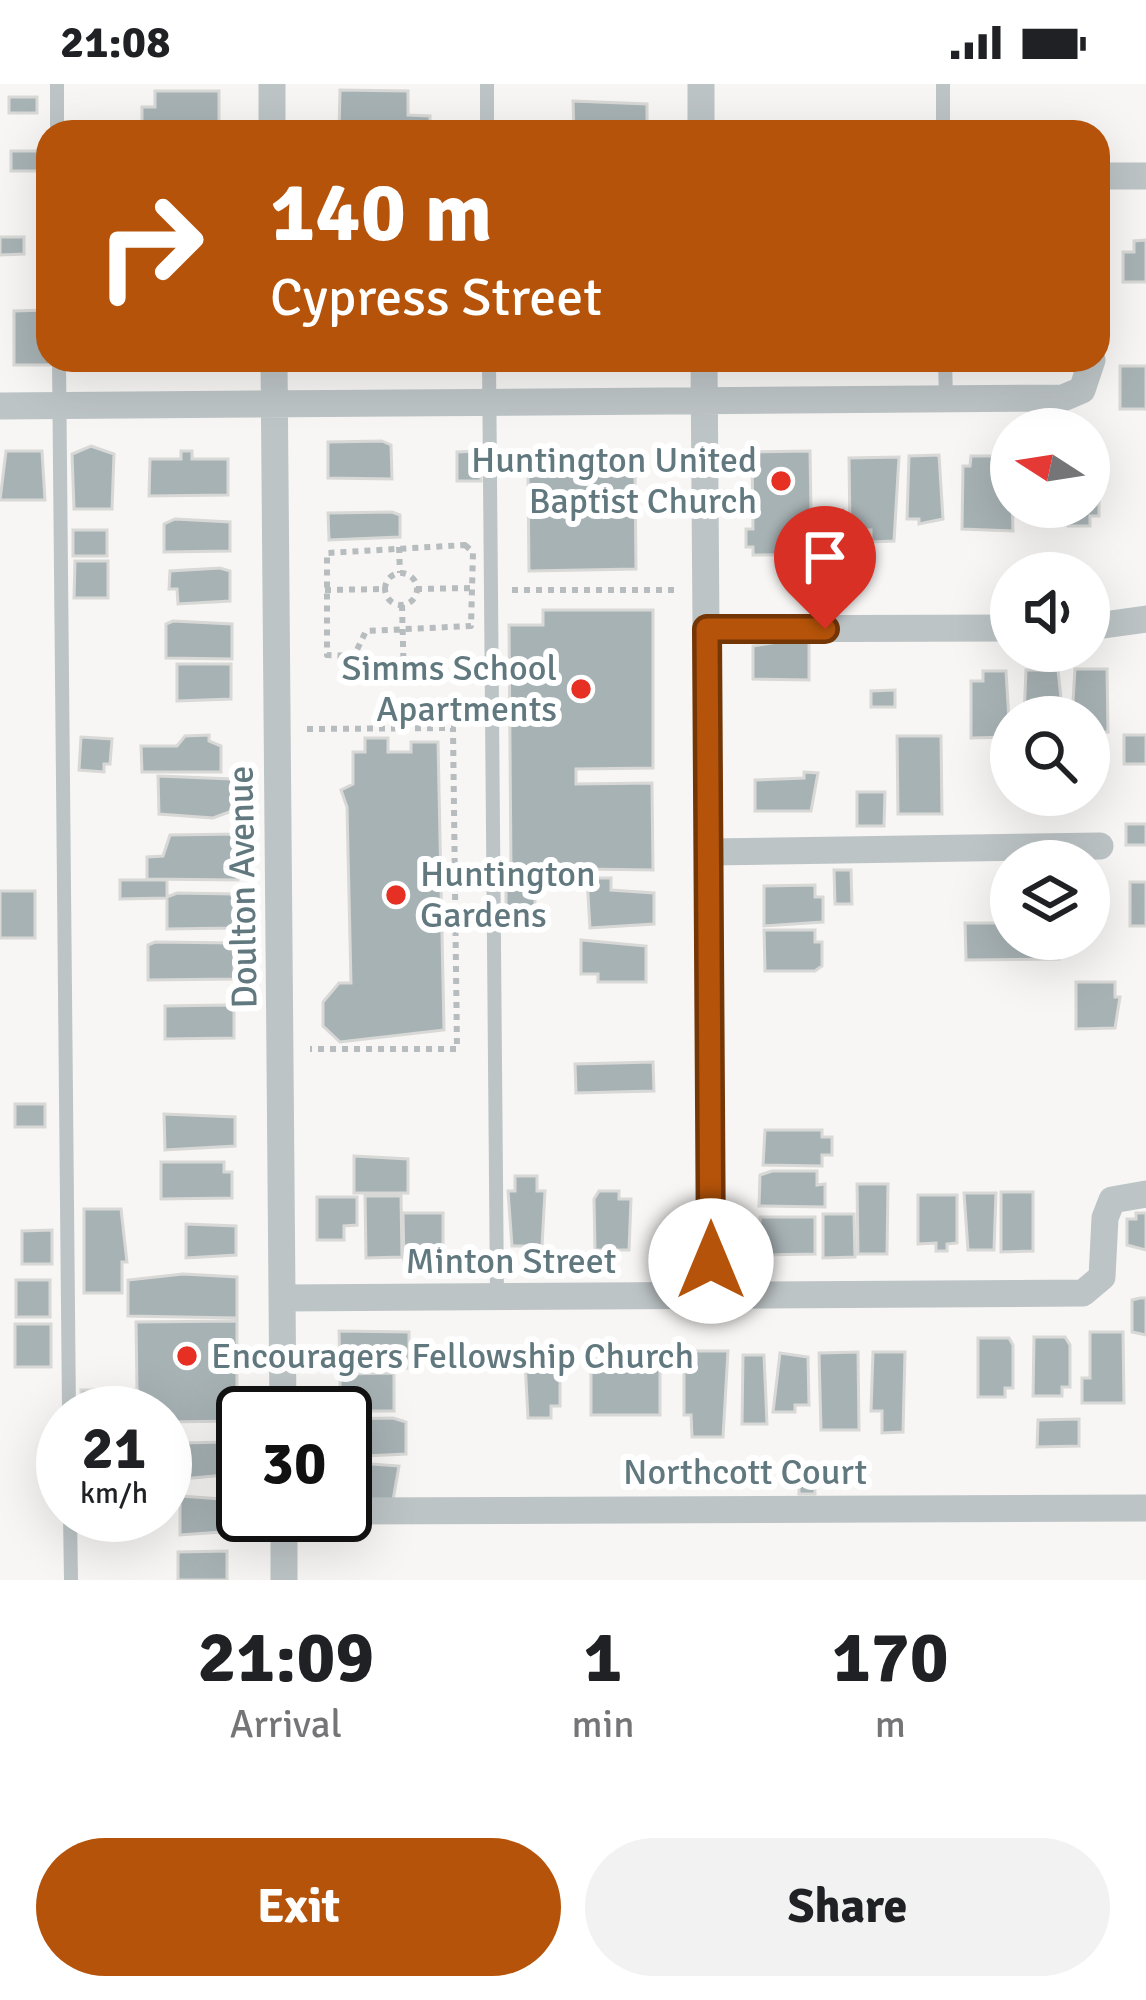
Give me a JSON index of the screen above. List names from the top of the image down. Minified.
{"streets":{"street":["Doulton Avenue","Minton Street","Northcott Court"]},"crossings":[["Doulton Avenue","Minton Street"]],"places":["Huntington United Baptist Church","Simms School Apartments","Huntington Gardens","Encouragers Fellowship Church"],"north":"left","page":{"status":"21:08","turn":["140 m","Cypress Street"],"speed":"21 km/h","limit":"30","eta":["21:09","Arrival","1","min","170","m"],"buttons":["Exit","Share"]}}
